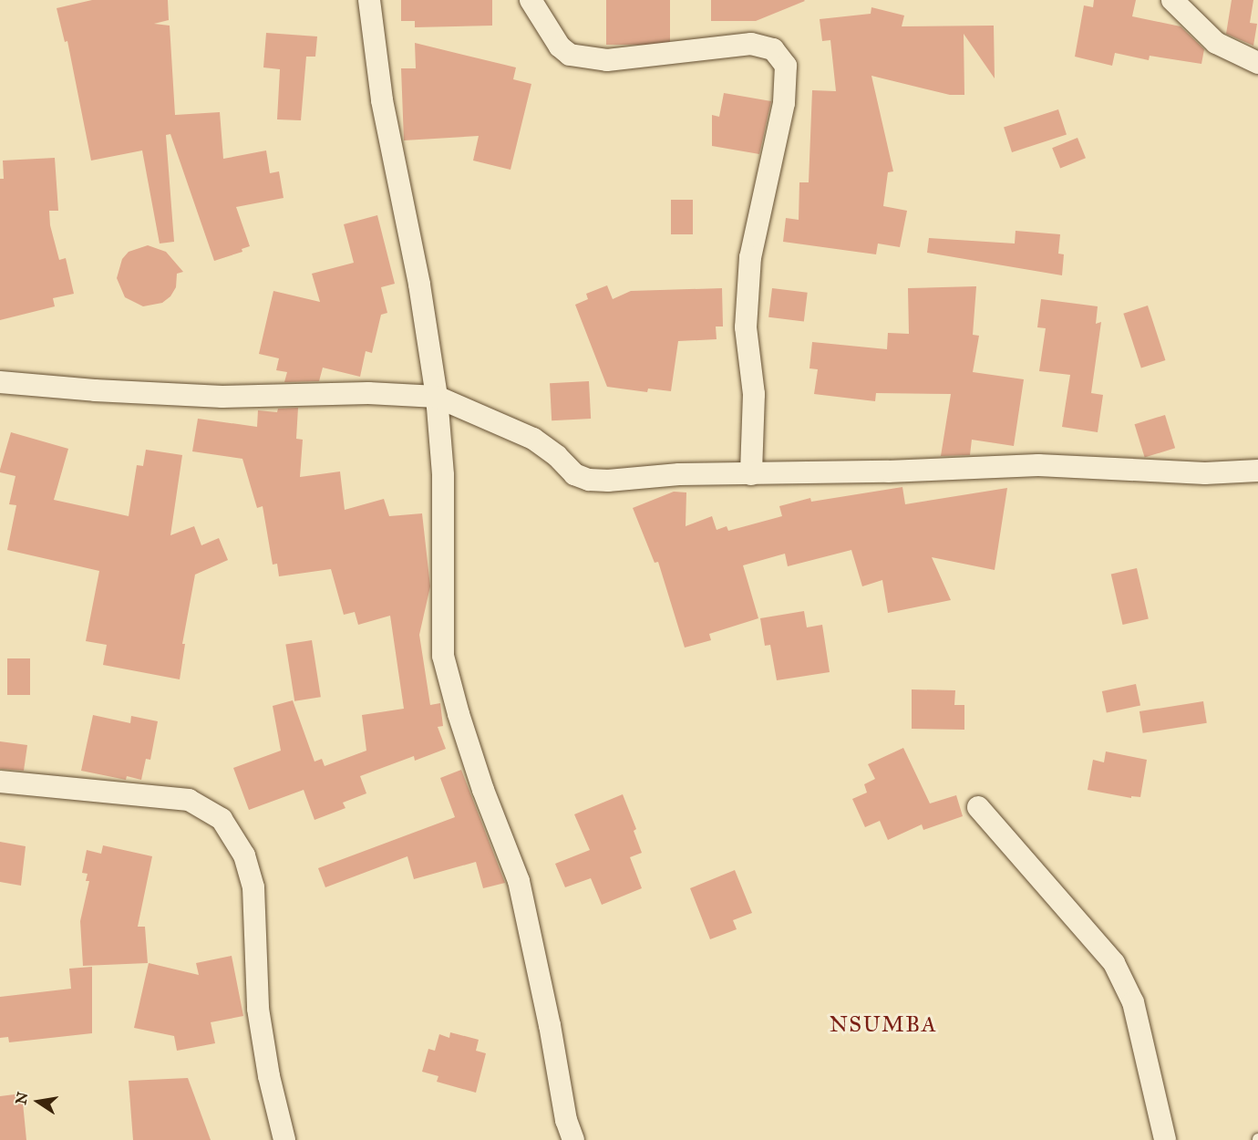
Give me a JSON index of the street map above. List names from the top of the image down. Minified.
{"districts":["NSUMBA"],"north":"left"}
